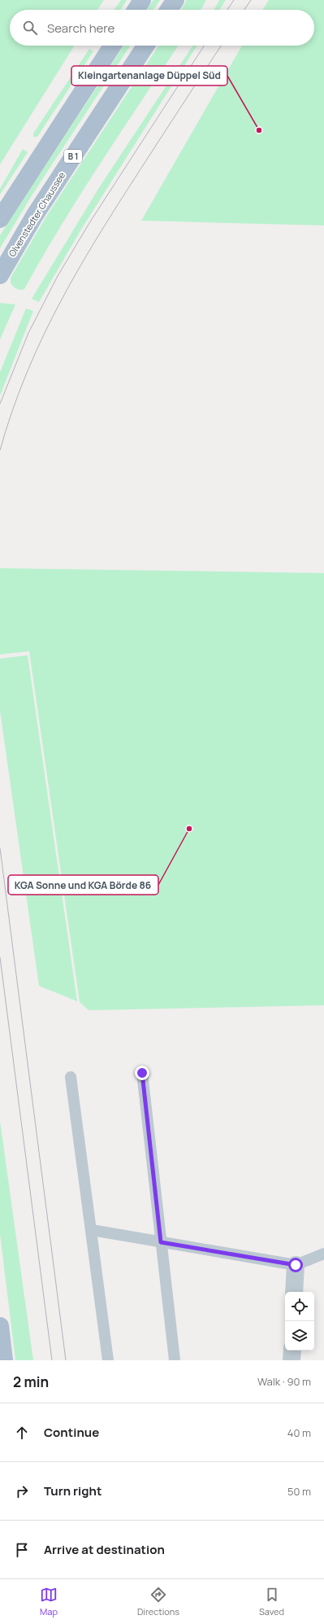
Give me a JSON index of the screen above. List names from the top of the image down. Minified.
{"streets":{"main road":["B 1","Olvenstedter Chaussee"]},"places":["Kleingartenanlage Düppel Süd","KGA Sonne und KGA Börde 86"],"page":{"search":"Search here","heading":["2 min","Walk · 90 m"],"list":[["Continue","40 m"],["Turn right","50 m"],"Arrive at destination"],"nav":["Map","Directions","Saved"]}}
